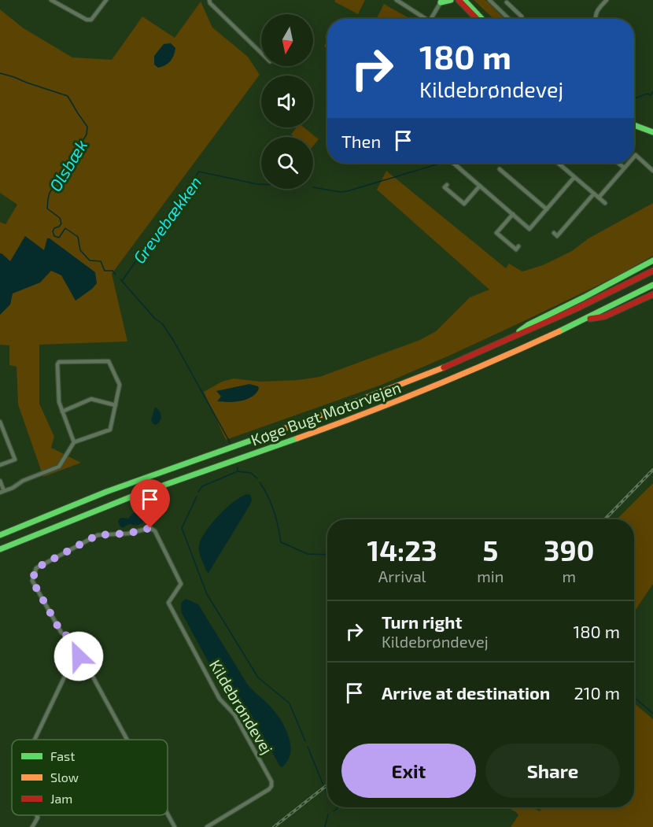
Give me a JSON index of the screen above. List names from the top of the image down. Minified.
{"streets":{"main road":["Køge Bugt Motorvejen"],"street":["Kildebrøndevej"]},"water":["Olsbæk","Grevebækken"],"legend":["Fast","Slow","Jam"],"north":"bottom","page":{"turn":["180 m","Kildebrøndevej"],"then":"Then","eta":["14:23","Arrival","5","min","390","m"],"list":[{"name":"Turn right","note":"Kildebrøndevej","value":"180 m"},{"name":"Arrive at destination","value":"210 m"}],"buttons":["Exit","Share"]}}
